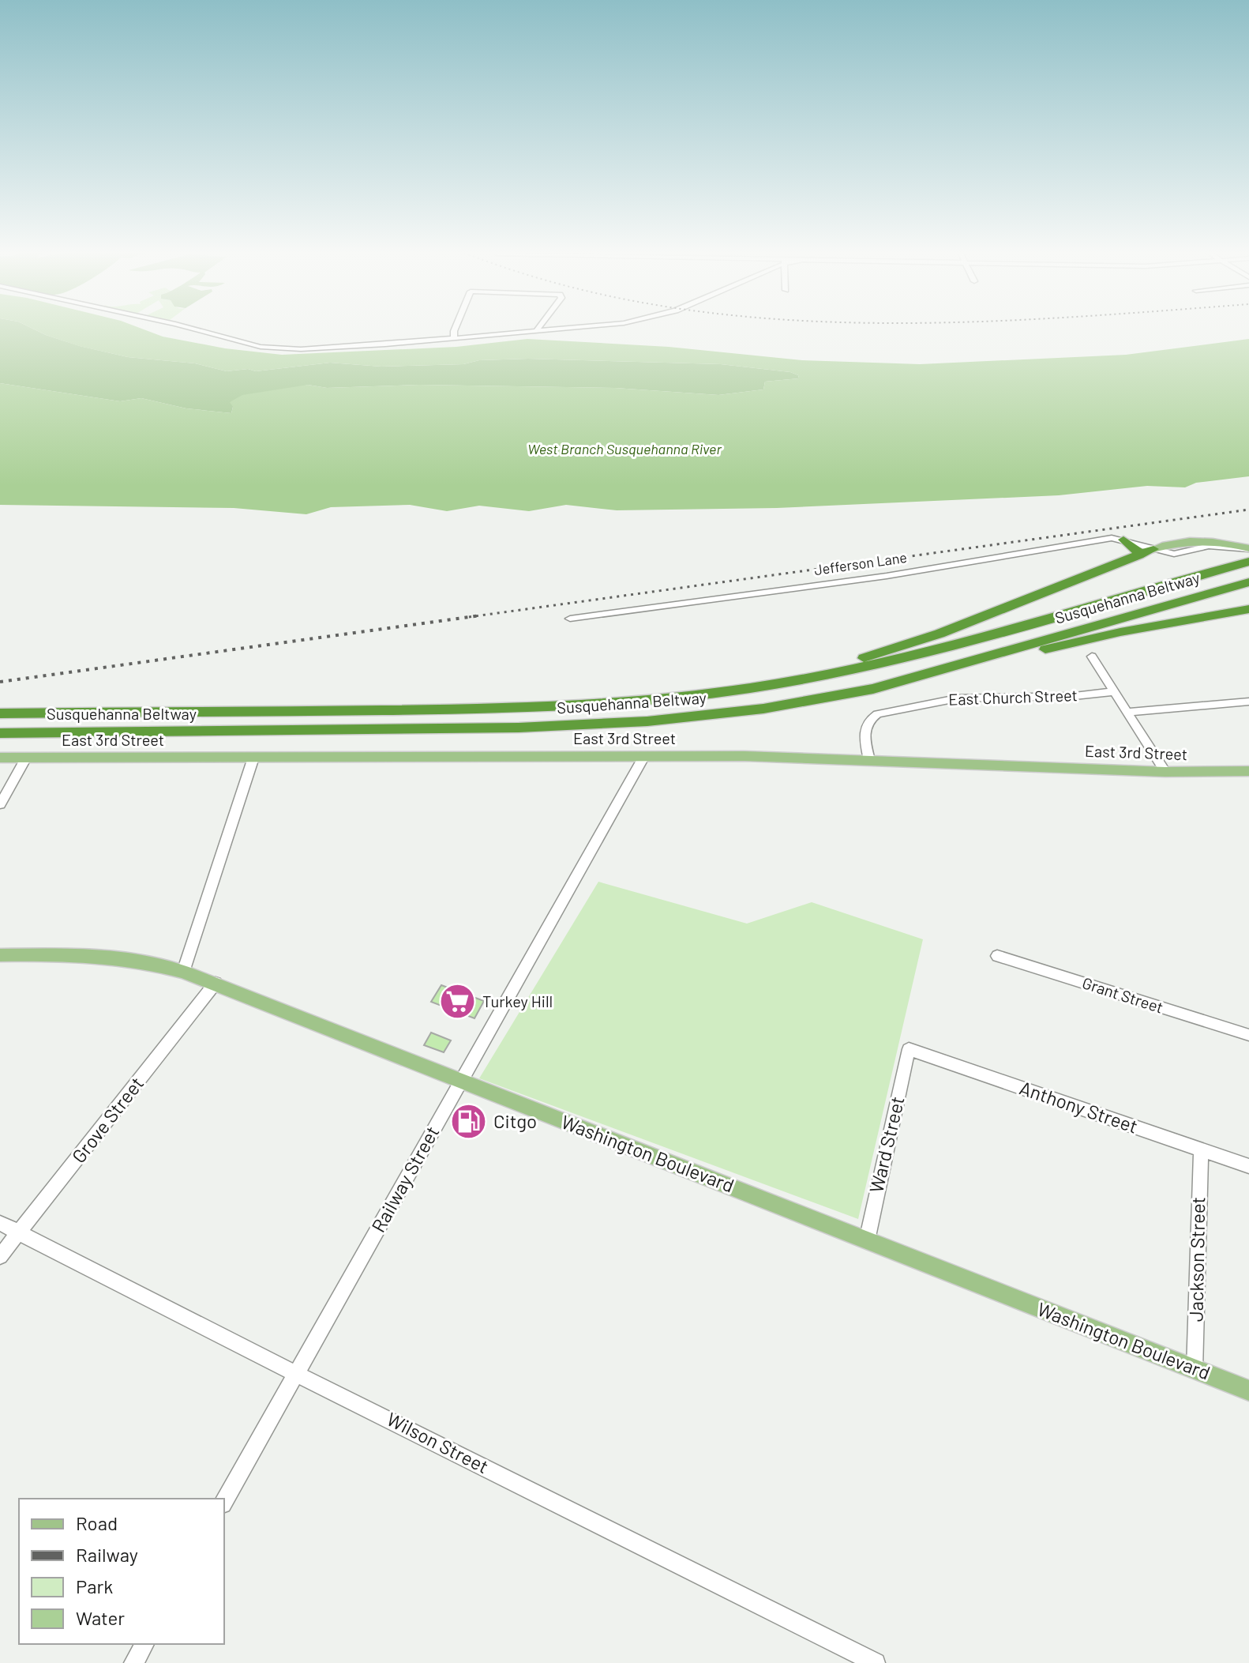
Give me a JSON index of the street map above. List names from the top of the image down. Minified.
{"streets":{"highway":["Susquehanna Beltway"],"main road":["Jefferson Lane","East 3rd Street","Washington Boulevard"],"street":["East Church Street","Grant Street","Anthony Street","Grove Street","Ward Street","Railway Street","Jackson Street","Wilson Street"]},"crossings":[["East Church Street","East 3rd Street"],["East 3rd Street","Railway Street"],["Anthony Street","Ward Street"],["Anthony Street","Jackson Street"],["Grove Street","Washington Boulevard"],["Grove Street","Wilson Street"],["Ward Street","Washington Boulevard"],["Washington Boulevard","Railway Street"],["Washington Boulevard","Jackson Street"],["Railway Street","Wilson Street"]],"water":["West Branch Susquehanna River"],"places":{"supermarket":["Turkey Hill"],"fuel station":["Citgo"]},"legend":["Road","Railway","Park","Water"]}
